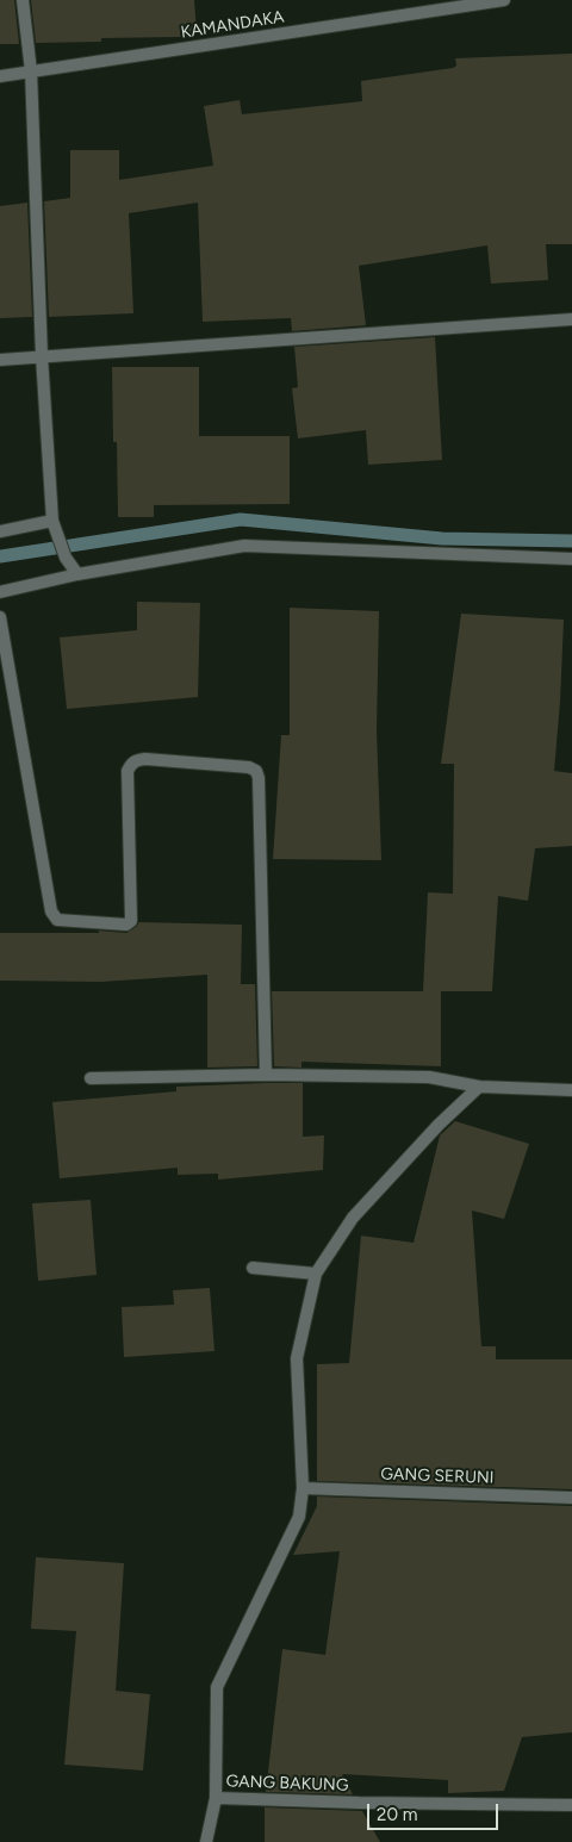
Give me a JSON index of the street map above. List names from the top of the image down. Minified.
{"streets":{"street":["KAMANDAKA","GANG SERUNI","GANG BAKUNG"]},"scale_bar":"20 m"}
